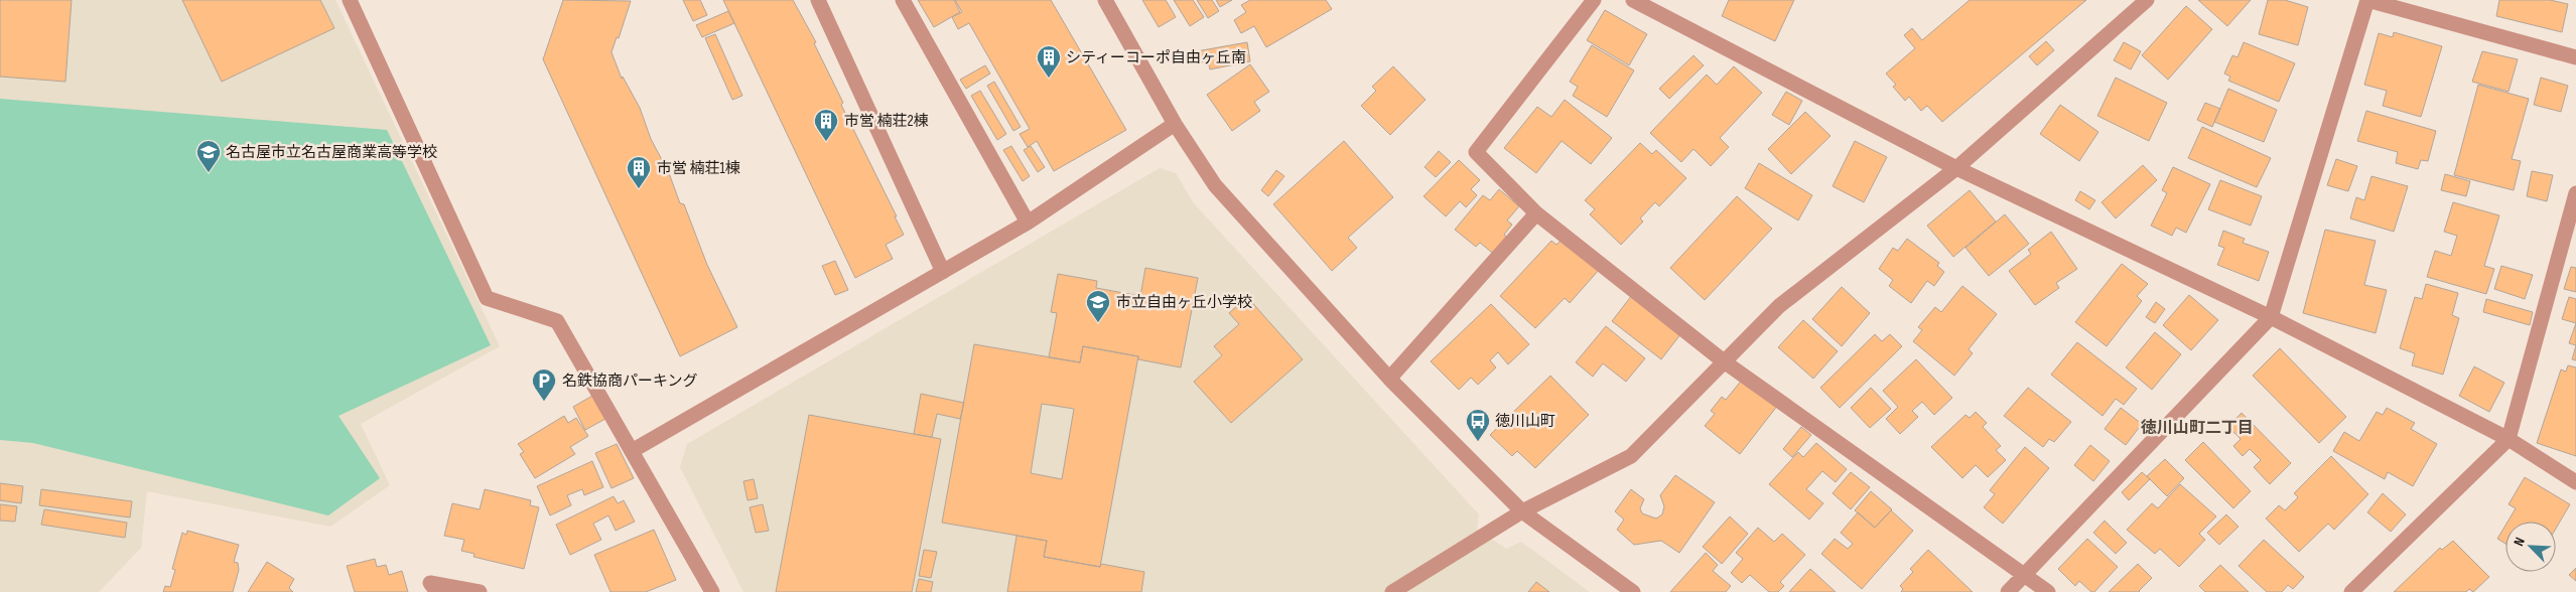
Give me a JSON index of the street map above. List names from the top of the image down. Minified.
{"districts":["徳川山町二丁目"],"places":{"building":["シティーコーポ自由ヶ丘南","市営 楠荘2棟","市営 楠荘1棟"],"school or university":["名古屋市立名古屋商業高等学校","市立自由ヶ丘小学校"],"parking":["名鉄協商パーキング"],"bus stop":["徳川山町"]},"north":"top left"}
